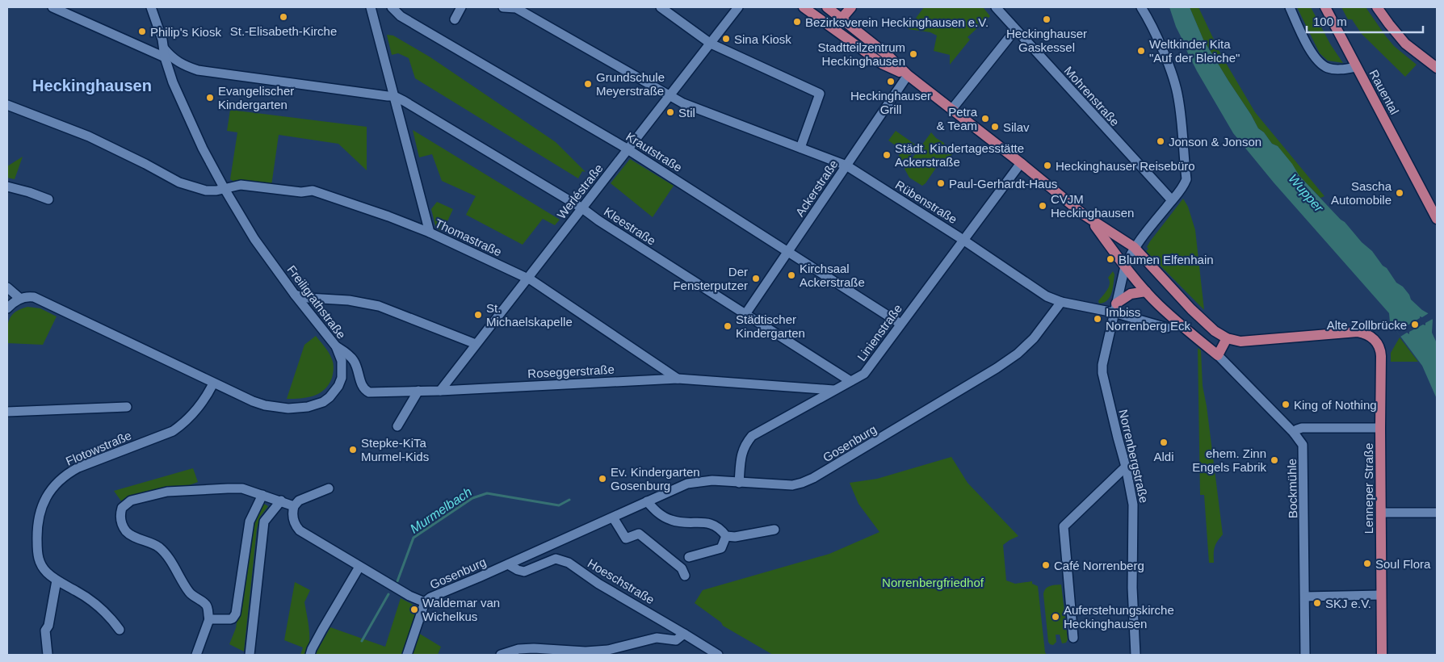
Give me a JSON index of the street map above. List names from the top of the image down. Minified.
{"streets":{"main road":["Rauental","Lenneper Straße"],"street":["Mohrenstraße","Krautstraße","Ackerstraße","Werléstraße","Rübenstraße","Kleestraße","Thomastraße","Freiligrathstraße","Linienstraße","Roseggerstraße","Gosenburg","Flotowstraße","Norrenbergstraße","Bockmühle","Hoeschstraße"]},"crossings":[["Mohrenstraße","Norrenbergstraße"],["Krautstraße","Ackerstraße"],["Krautstraße","Werléstraße"],["Krautstraße","Linienstraße"],["Ackerstraße","Rübenstraße"],["Ackerstraße","Kleestraße"],["Werléstraße","Rübenstraße"],["Werléstraße","Kleestraße"],["Werléstraße","Thomastraße"],["Werléstraße","Roseggerstraße"],["Rübenstraße","Linienstraße"],["Rübenstraße","Gosenburg"],["Rübenstraße","Norrenbergstraße"],["Kleestraße","Linienstraße"],["Thomastraße","Freiligrathstraße"],["Thomastraße","Roseggerstraße"],["Freiligrathstraße","Roseggerstraße"],["Freiligrathstraße","Flotowstraße"],["Linienstraße","Roseggerstraße"],["Linienstraße","Gosenburg"],["Gosenburg","Hoeschstraße"]],"districts":["Heckinghausen"],"water":["Wupper","Murmelbach"],"parks":["Norrenbergfriedhof"],"places":["St.-Elisabeth-Kirche","Heckinghauser Gaskessel","Bezirksverein Heckinghausen e.V.","Philip's Kiosk","Sina Kiosk","Weltkinder Kita \"Auf der Bleiche\"","Stadtteilzentrum Heckinghausen","Heckinghauser Grill","Grundschule Meyerstraße","Evangelischer Kindergarten","Stil","Petra & Team","Silav","Jonson & Jonson","Städt. Kindertagesstätte Ackerstraße","Heckinghauser Reisebüro","Paul-Gerhardt-Haus","Sascha Automobile","CVJM Heckinghausen","Blumen Elfenhain","Kirchsaal Ackerstraße","Der Fensterputzer","St. Michaelskapelle","Imbiss Norrenberg Eck","Alte Zollbrücke","Städtischer Kindergarten","King of Nothing","Aldi","Stepke-KiTa Murmel-Kids","ehem. Zinn Engels Fabrik","Ev. Kindergarten Gosenburg","Soul Flora","Café Norrenberg","SKJ e.V.","Waldemar van Wichelkus","Auferstehungskirche Heckinghausen"],"scale_bar":"100 m"}
